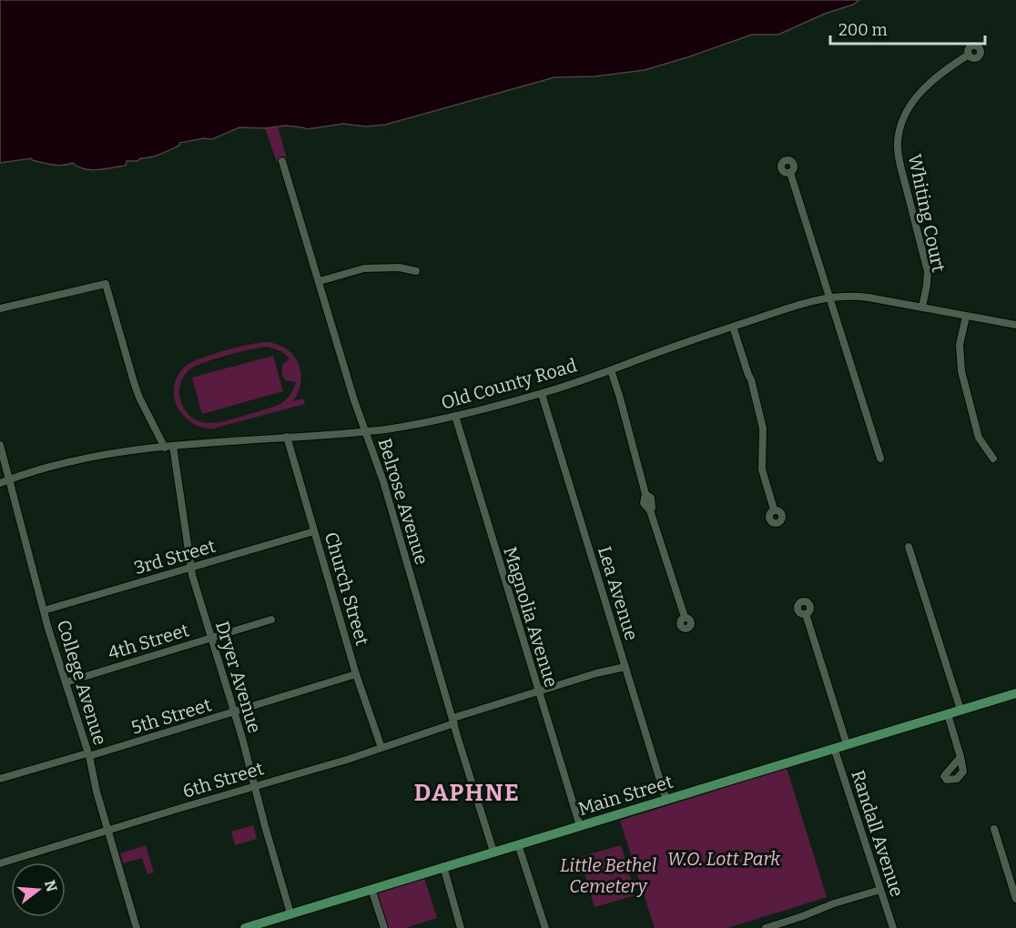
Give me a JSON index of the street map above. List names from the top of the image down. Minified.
{"streets":{"main road":["Main Street"],"street":["Whiting Court","Old County Road","Belrose Avenue","3rd Street","Church Street","Lea Avenue","Magnolia Avenue","4th Street","Dryer Avenue","College Avenue","5th Street","6th Street","Randall Avenue"]},"crossings":[["Whiting Court","Old County Road"],["Old County Road","Belrose Avenue"],["Old County Road","Church Street"],["Old County Road","Lea Avenue"],["Old County Road","Magnolia Avenue"],["Old County Road","Dryer Avenue"],["Old County Road","College Avenue"],["Belrose Avenue","6th Street"],["Belrose Avenue","Main Street"],["3rd Street","Church Street"],["3rd Street","Dryer Avenue"],["3rd Street","College Avenue"],["Church Street","5th Street"],["Church Street","6th Street"],["Lea Avenue","6th Street"],["Lea Avenue","Main Street"],["Magnolia Avenue","6th Street"],["Magnolia Avenue","Main Street"],["4th Street","Dryer Avenue"],["4th Street","College Avenue"],["Dryer Avenue","5th Street"],["Dryer Avenue","6th Street"],["Dryer Avenue","Main Street"],["College Avenue","5th Street"],["College Avenue","6th Street"],["Main Street","Randall Avenue"]],"districts":["DAPHNE"],"parks":["W.O. Lott Park","Little Bethel Cemetery"],"scale_bar":"200 m","north":"right"}
